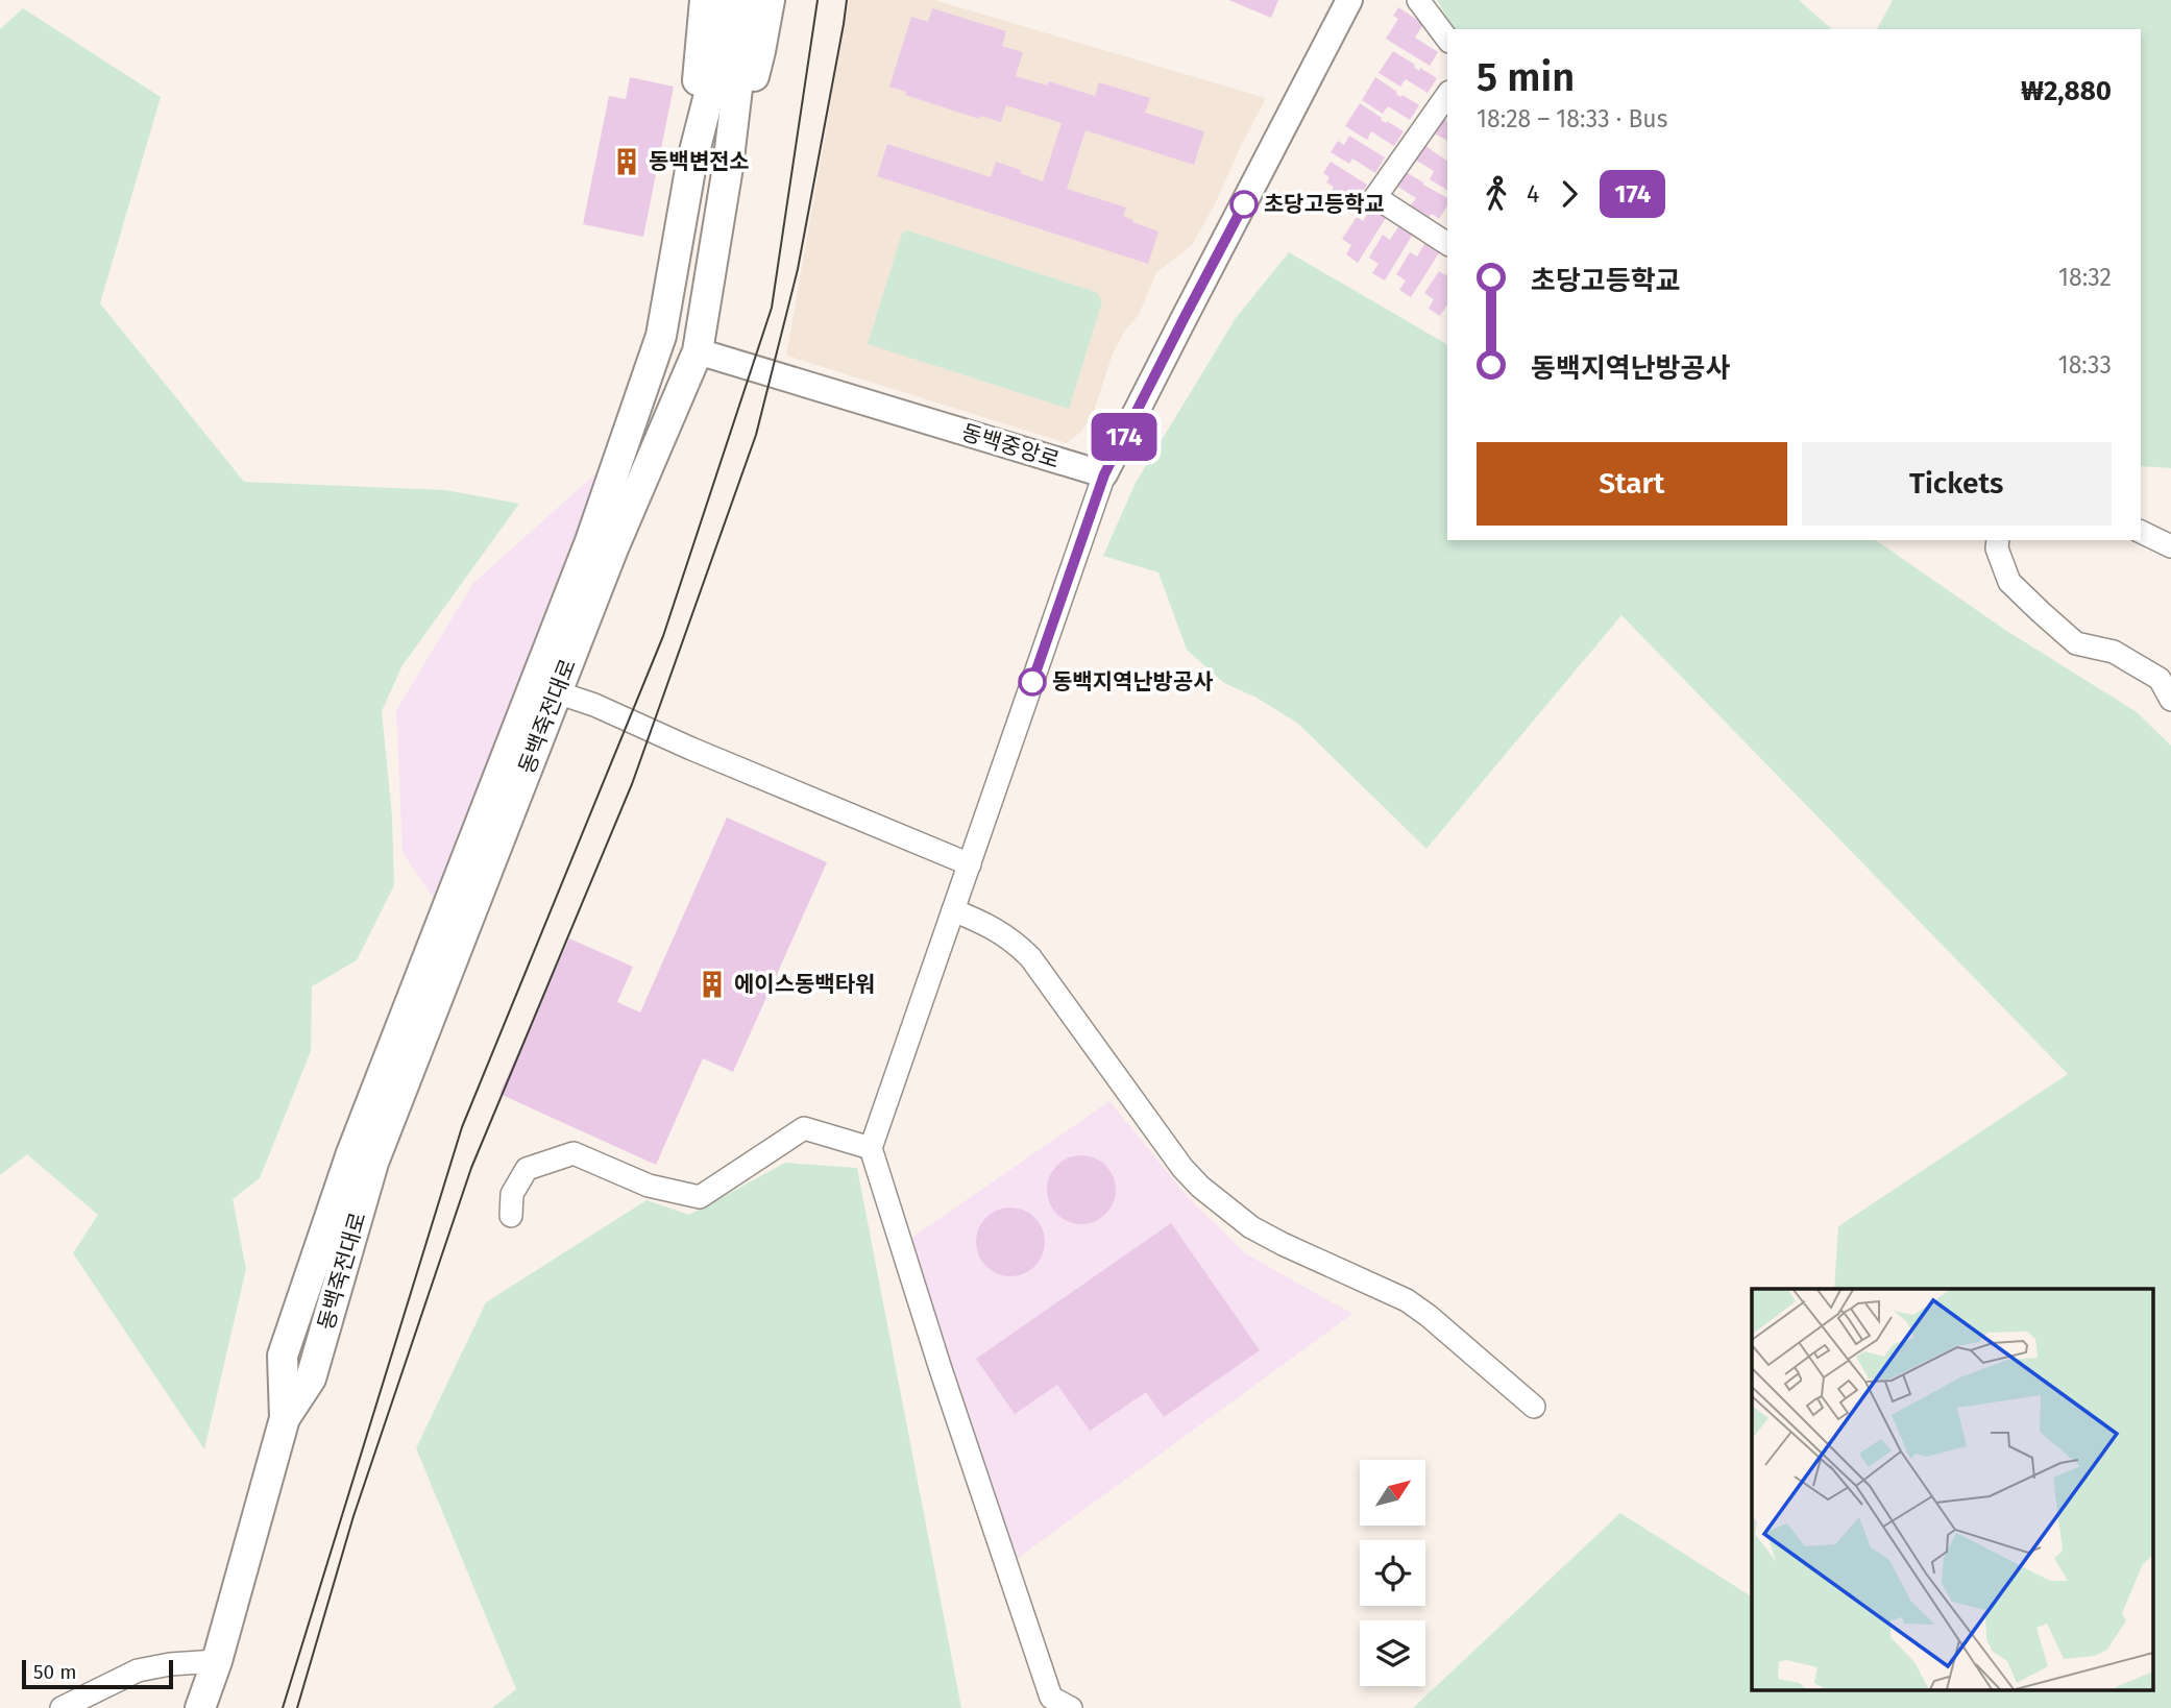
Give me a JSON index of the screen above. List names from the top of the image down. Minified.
{"streets":{"main road":["동백죽전대로"],"street":["동백중앙로"]},"crossings":[["동백중앙로","동백죽전대로"]],"places":{"building":["동백변전소","에이스동백타워"],"other":["초당고등학교","동백지역난방공사"]},"lines":["bus line 174"],"scale_bar":"50 m","north":"top right","page":{"on_map":"174","heading":["5 min","18:28 – 18:33 · Bus","₩2,880"],"legs":["4","174"],"list":[{"name":"초당고등학교","value":"18:32"},{"name":"동백지역난방공사","value":"18:33"}],"buttons":["Start","Tickets"],"scale":"50 m"}}
